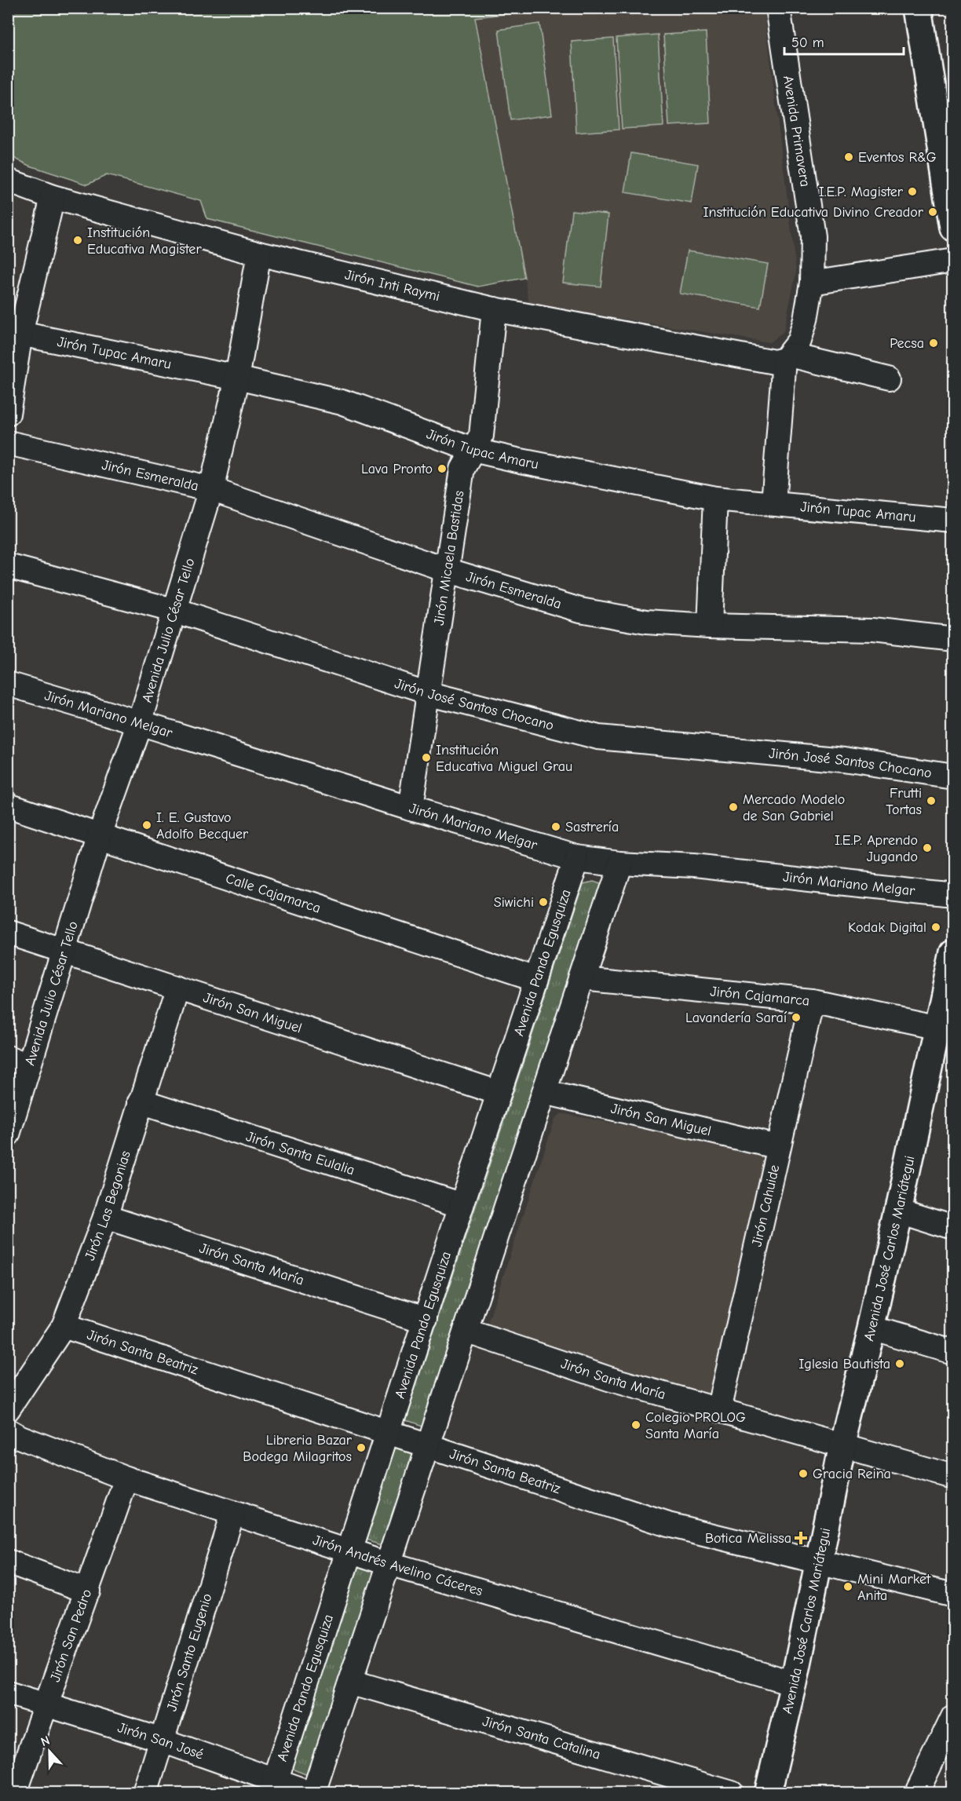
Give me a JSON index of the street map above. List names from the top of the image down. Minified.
{"streets":{"main road":["Avenida José Carlos Mariátegui"],"street":["Avenida Primavera","Jirón Inti Raymi","Jirón Tupac Amaru","Jirón Esmeralda","Jirón Micaela Bastidas","Avenida Julio César Tello","Jirón José Santos Chocano","Jirón Mariano Melgar","Calle Cajamarca","Avenida Pando Egusquiza","Jirón Cajamarca","Jirón San Miguel","Jirón Santa Eulalia","Jirón Las Begonias","Jirón Cahuide","Jirón Santa María","Jirón Santa Beatriz","Jirón Andrés Avelino Cáceres","Jirón San Pedro","Jirón Santo Eugenio","Jirón Santa Catalina","Jirón San José"]},"crossings":[["Avenida Primavera","Jirón Inti Raymi"],["Jirón Inti Raymi","Jirón Micaela Bastidas"],["Jirón Inti Raymi","Avenida Julio César Tello"],["Jirón Tupac Amaru","Jirón Micaela Bastidas"],["Jirón Tupac Amaru","Avenida Julio César Tello"],["Jirón Esmeralda","Jirón Micaela Bastidas"],["Jirón Esmeralda","Avenida Julio César Tello"],["Jirón Micaela Bastidas","Jirón José Santos Chocano"],["Jirón Micaela Bastidas","Jirón Mariano Melgar"],["Avenida Julio César Tello","Jirón José Santos Chocano"],["Avenida Julio César Tello","Jirón Mariano Melgar"],["Avenida Julio César Tello","Calle Cajamarca"],["Avenida Julio César Tello","Jirón San Miguel"],["Jirón Mariano Melgar","Avenida Pando Egusquiza"],["Calle Cajamarca","Avenida Pando Egusquiza"],["Avenida Pando Egusquiza","Jirón San Miguel"],["Avenida Pando Egusquiza","Jirón Santa Eulalia"],["Avenida Pando Egusquiza","Jirón Santa María"],["Avenida Pando Egusquiza","Jirón Santa Beatriz"],["Avenida Pando Egusquiza","Jirón Andrés Avelino Cáceres"],["Avenida Pando Egusquiza","Jirón San José"],["Jirón Cajamarca","Jirón Cahuide"],["Jirón Cajamarca","Avenida José Carlos Mariátegui"],["Jirón San Miguel","Jirón Las Begonias"],["Jirón San Miguel","Jirón Cahuide"],["Jirón Santa Eulalia","Jirón Las Begonias"],["Jirón Las Begonias","Jirón Santa María"],["Jirón Las Begonias","Jirón Santa Beatriz"],["Jirón Cahuide","Jirón Santa María"],["Avenida José Carlos Mariátegui","Jirón Santa María"],["Avenida José Carlos Mariátegui","Jirón Santa Beatriz"],["Avenida José Carlos Mariátegui","Jirón Andrés Avelino Cáceres"],["Jirón Andrés Avelino Cáceres","Jirón San Pedro"],["Jirón Andrés Avelino Cáceres","Jirón Santo Eugenio"],["Jirón San Pedro","Jirón San José"],["Jirón Santo Eugenio","Jirón San José"]],"places":{"other":["Eventos R&G","I.E.P. Magister","Institución Educativa Divino Creador","Institución Educativa Magister","Pecsa","Lava Pronto","Institución Educativa Miguel Grau","Frutti Tortas","Mercado Modelo de San Gabriel","I. E. Gustavo Adolfo Becquer","Sastrería","I.E.P. Aprendo Jugando","Siwichi","Kodak Digital","Lavandería Saraí","Iglesia Bautista","Colegio PROLOG Santa María","Libreria Bazar Bodega Milagritos","Gracia Reina","Mini Market Anita"],"health":["Botica Melissa"]},"scale_bar":"50 m","north":"top"}
